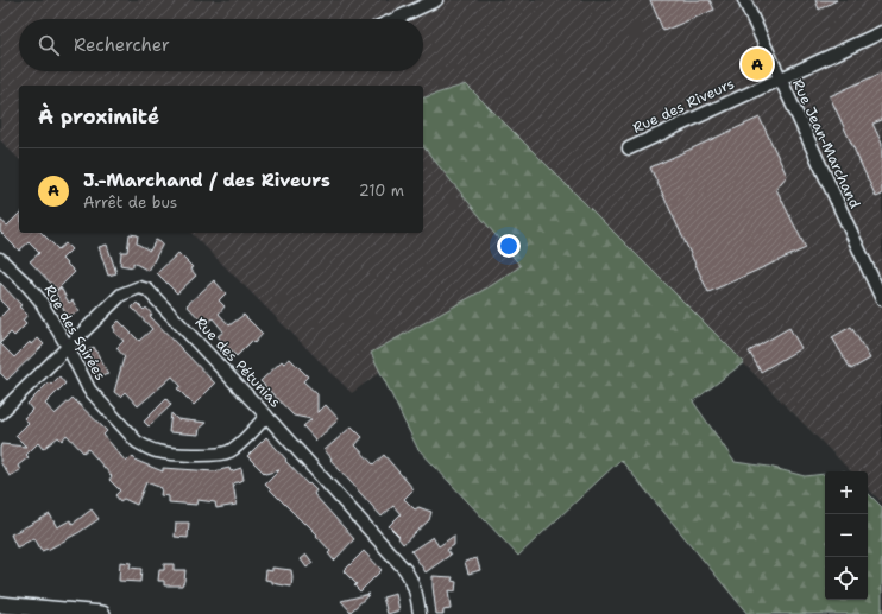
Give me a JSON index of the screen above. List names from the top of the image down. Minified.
{"streets":{"street":["Rue des Riveurs","Rue Jean-Marchand","Rue des Spirées","Rue des Pétunias"]},"crossings":[["Rue des Riveurs","Rue Jean-Marchand"],["Rue des Spirées","Rue des Pétunias"]],"page":{"search":"Rechercher","pins":"A","heading":"À proximité","list":[{"mark":"A","name":"J.-Marchand / des Riveurs","note":"Arrêt de bus","value":"210 m"}],"map_buttons":["+","−"]}}
